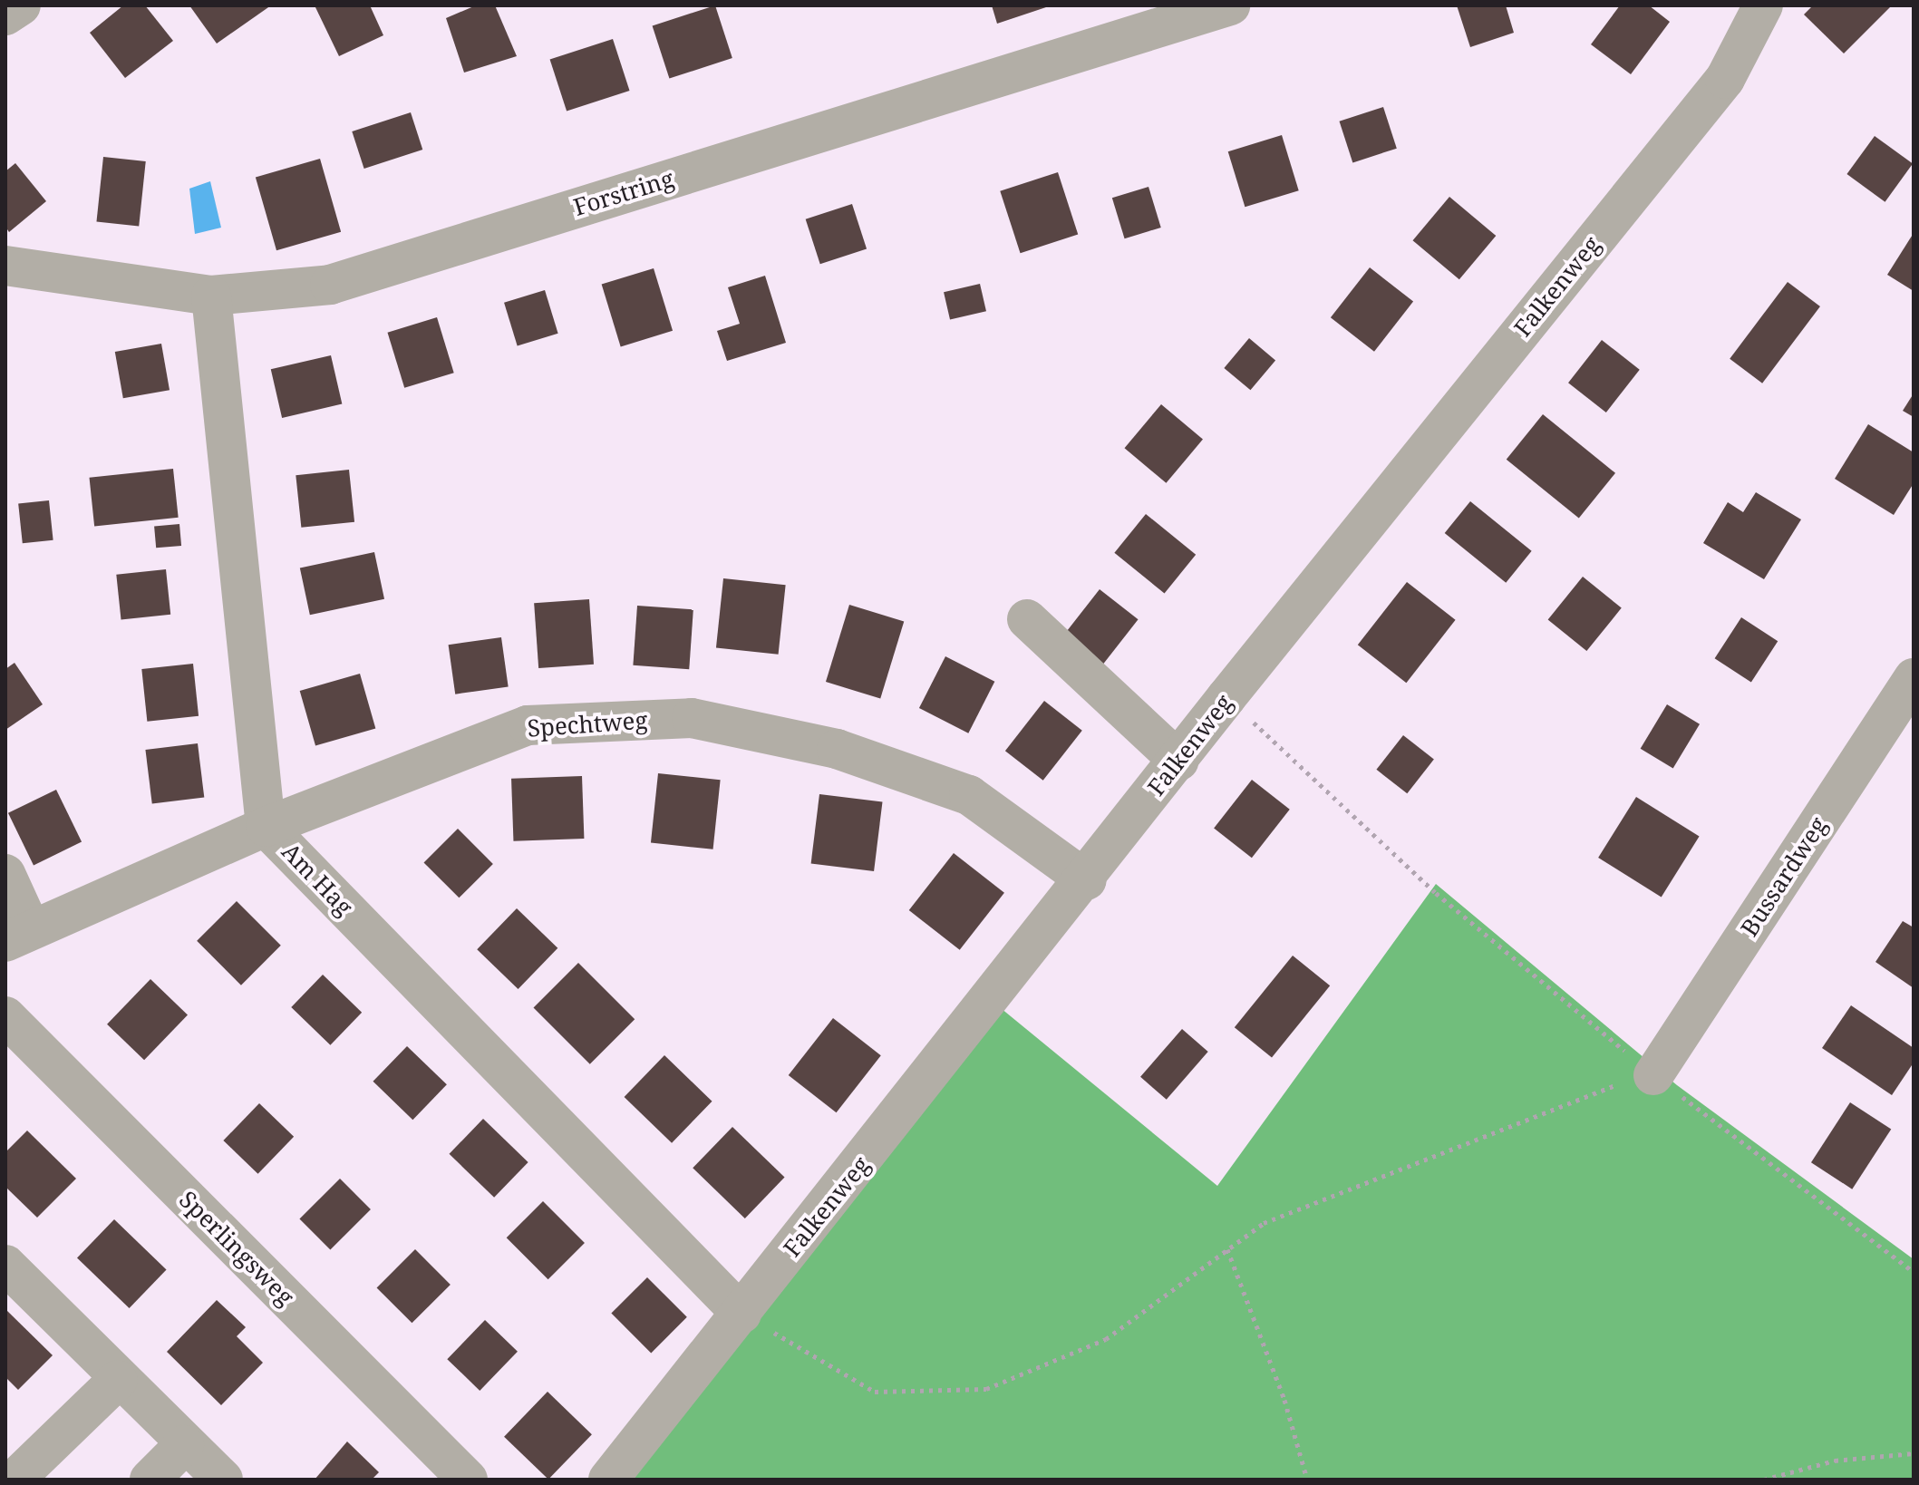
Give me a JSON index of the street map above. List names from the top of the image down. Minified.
{"streets":{"street":["Forstring","Falkenweg","Spechtweg","Bussardweg","Am Hag","Sperlingsweg"]},"crossings":[["Forstring","Am Hag"],["Falkenweg","Spechtweg"],["Falkenweg","Am Hag"],["Spechtweg","Am Hag"]]}
